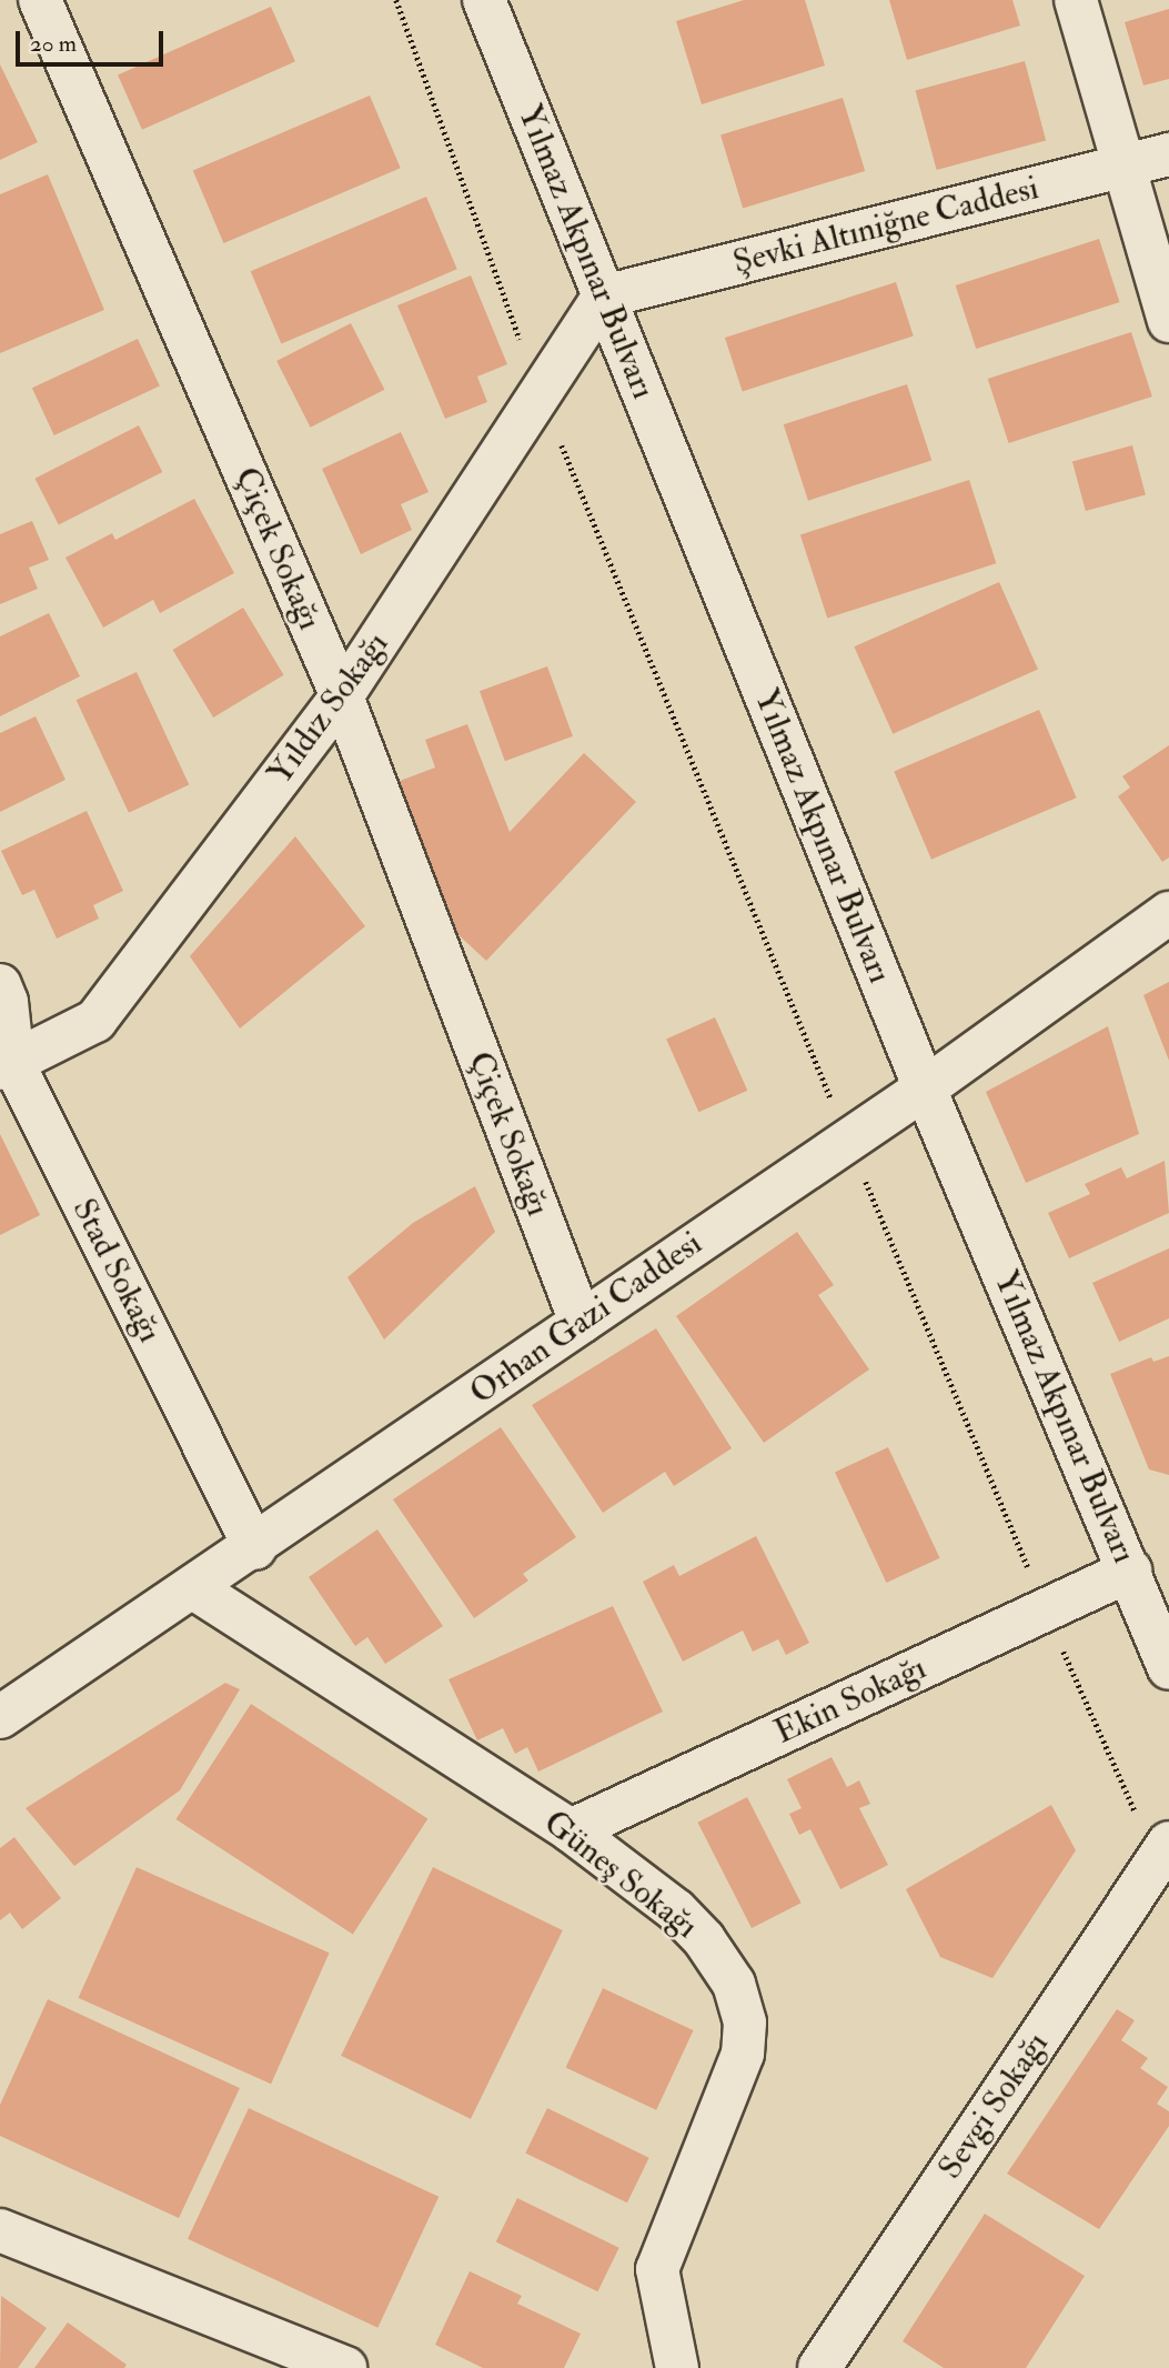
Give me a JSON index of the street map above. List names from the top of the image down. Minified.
{"streets":{"street":["Şevki Altıniğne Caddesi","Yılmaz Akpınar Bulvarı","Çiçek Sokağı","Yıldız Sokağı","Stad Sokağı","Orhan Gazi Caddesi","Ekin Sokağı","Güneş Sokağı","Sevgi Sokağı"]},"crossings":[["Şevki Altıniğne Caddesi","Yılmaz Akpınar Bulvarı"],["Şevki Altıniğne Caddesi","Yıldız Sokağı"],["Yılmaz Akpınar Bulvarı","Yıldız Sokağı"],["Yılmaz Akpınar Bulvarı","Orhan Gazi Caddesi"],["Yılmaz Akpınar Bulvarı","Ekin Sokağı"],["Çiçek Sokağı","Yıldız Sokağı"],["Çiçek Sokağı","Orhan Gazi Caddesi"],["Yıldız Sokağı","Stad Sokağı"],["Stad Sokağı","Orhan Gazi Caddesi"],["Orhan Gazi Caddesi","Güneş Sokağı"],["Ekin Sokağı","Güneş Sokağı"]],"scale_bar":"20 m"}
